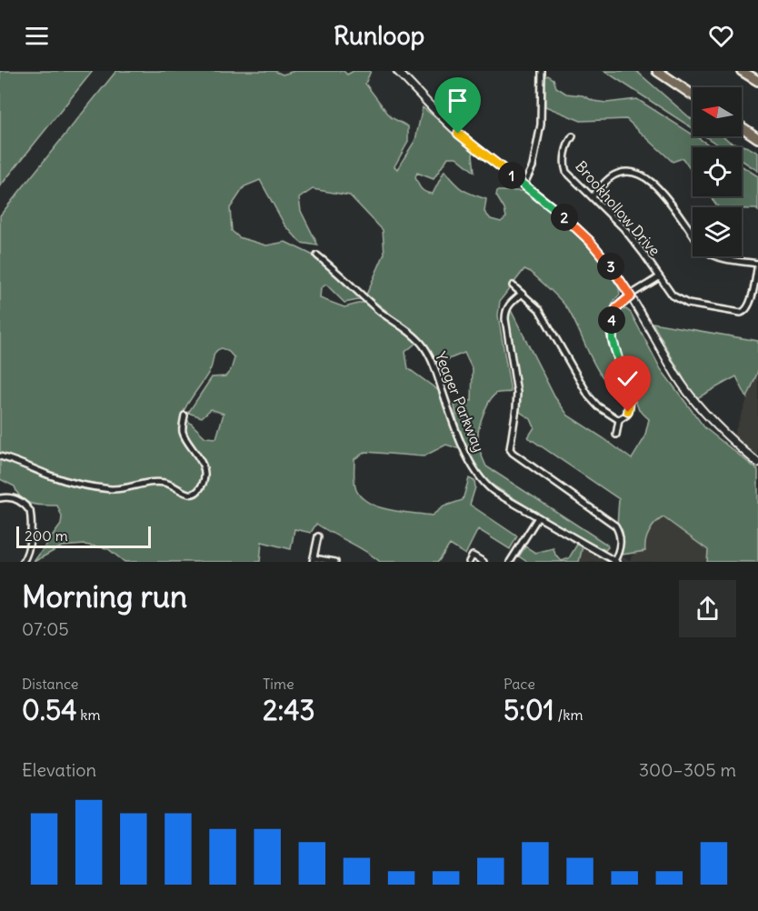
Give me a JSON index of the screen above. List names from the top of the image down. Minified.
{"streets":{"street":["Brookhollow Drive","Yeager Parkway"]},"scale_bar":"200 m","north":"left","page":{"header":"Runloop","pins":["1","2","3","4"],"scale":"200 m","heading":["Morning run","07:05"],"stats":[["Distance","0.54 km"],["Time","2:43"],["Pace","5:01 /km"]],"chart":["Elevation","300–305 m"]}}
